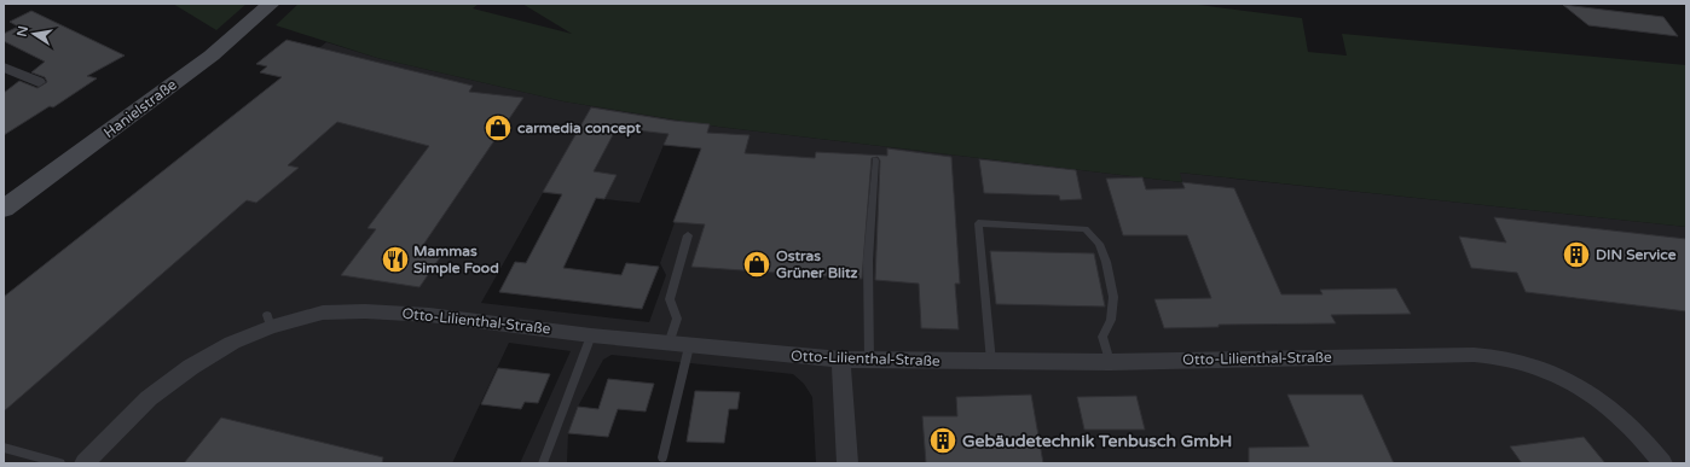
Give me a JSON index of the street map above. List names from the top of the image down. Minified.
{"streets":{"main road":["Hanielstraße"],"street":["Otto-Lilienthal-Straße"]},"places":{"shop":["carmedia concept","Ostras Grüner Blitz"],"building":["DIN Service","Gebäudetechnik Tenbusch GmbH"],"restaurant":["Mammas Simple Food"]},"north":"left"}
